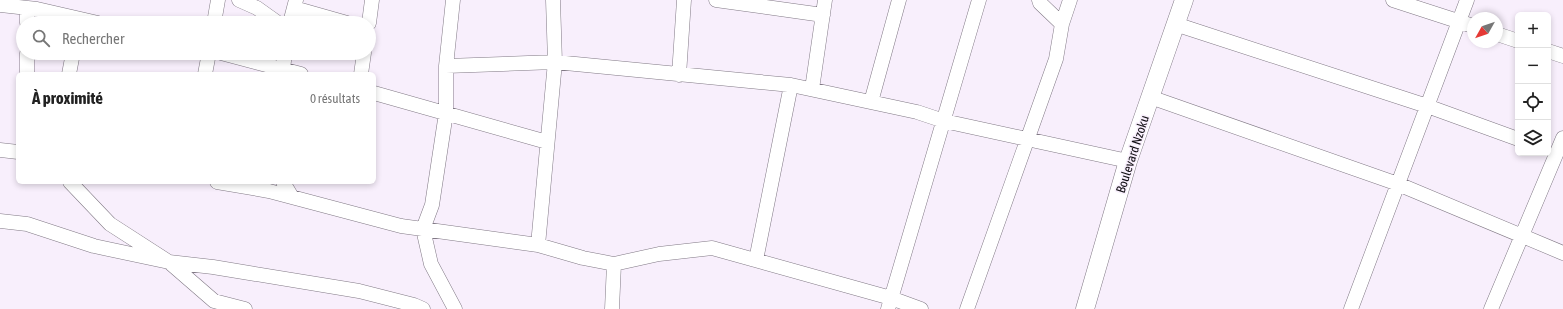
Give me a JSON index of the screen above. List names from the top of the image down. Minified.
{"streets":{"street":["Boulevard Nzoku"]},"north":"bottom left","page":{"map_buttons":["+","−"],"search":"Rechercher","heading":["À proximité","0 résultats"]}}
